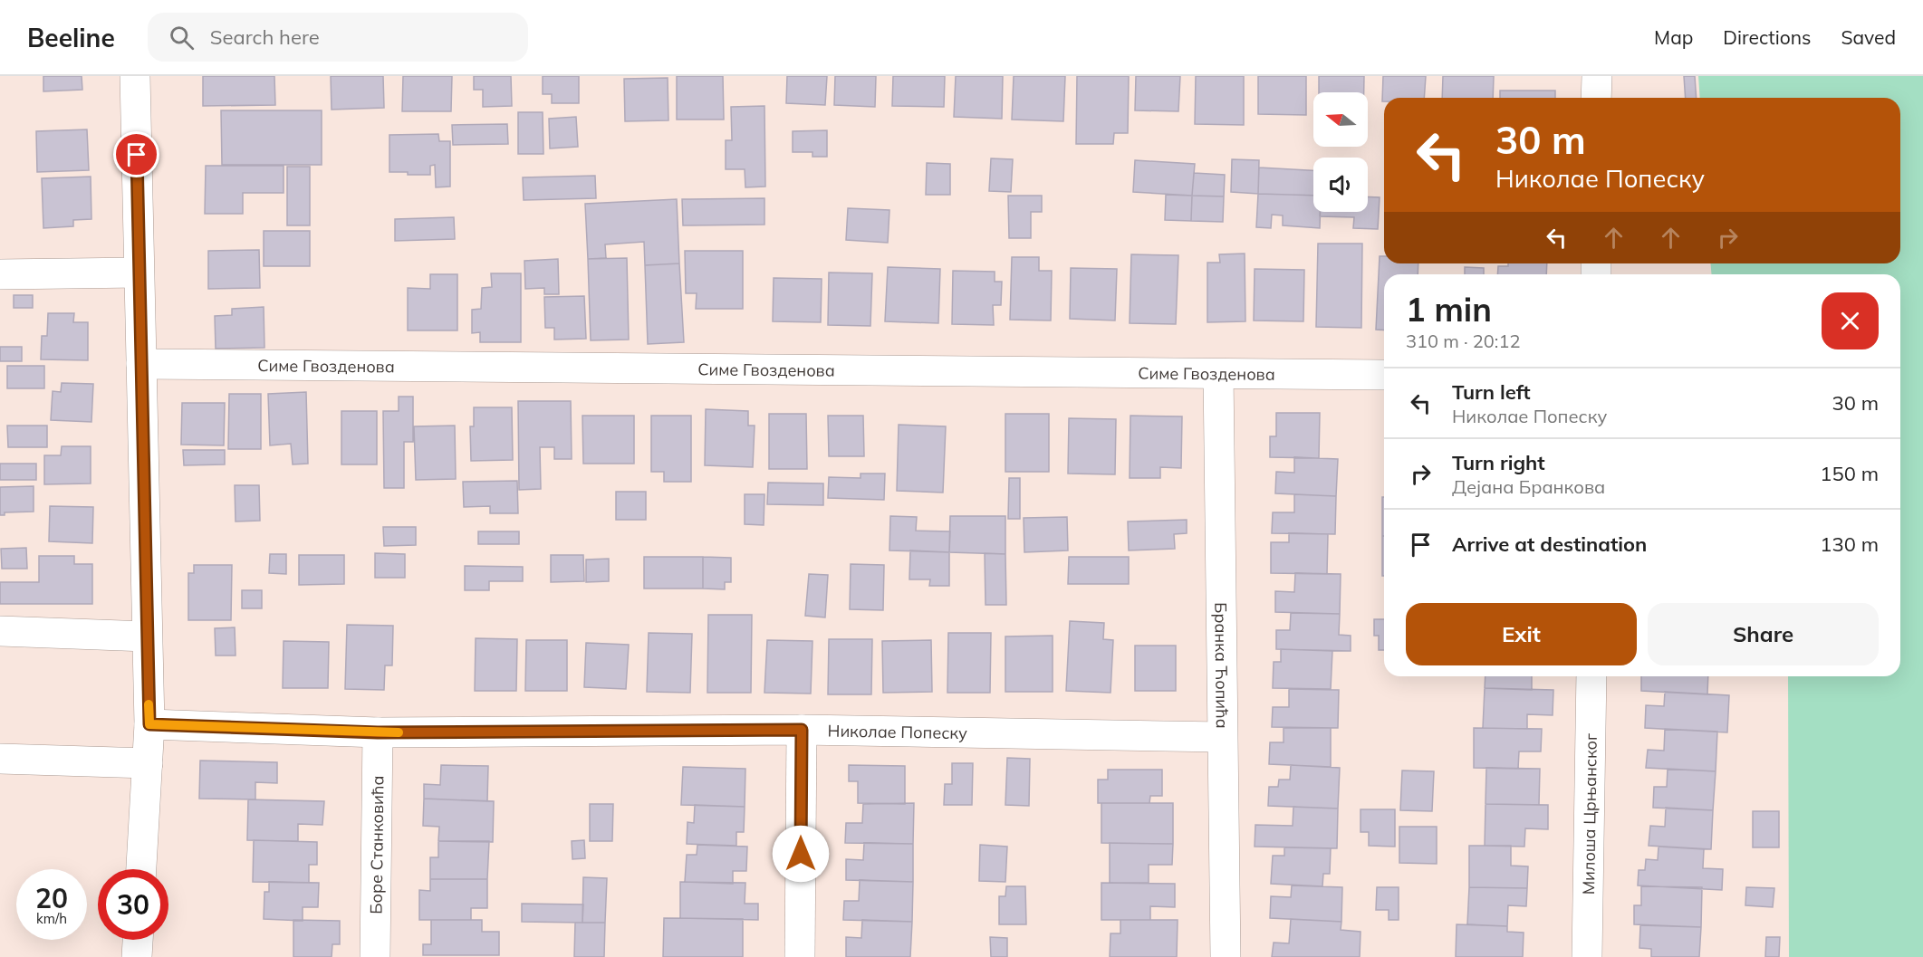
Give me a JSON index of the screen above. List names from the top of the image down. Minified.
{"streets":{"street":["Симе Гвозденова","Бранка Ћопића","Николае Попеску","Милоша Црњанског","Боре Станковића"]},"crossings":[["Симе Гвозденова","Бранка Ћопића"],["Бранка Ћопића","Николае Попеску"],["Николае Попеску","Боре Станковића"]],"north":"left","page":{"header":"Beeline","search":"Search here","nav":["Map","Directions","Saved"],"turn":["30 m","Николае Попеску"],"heading":["1 min","310 m · 20:12"],"list":[{"name":"Turn left","note":"Николае Попеску","value":"30 m"},{"name":"Turn right","note":"Дејана Бранкова","value":"150 m"},{"name":"Arrive at destination","value":"130 m"}],"buttons":["Exit","Share"],"speed":"20 km/h","limit":"30"}}
